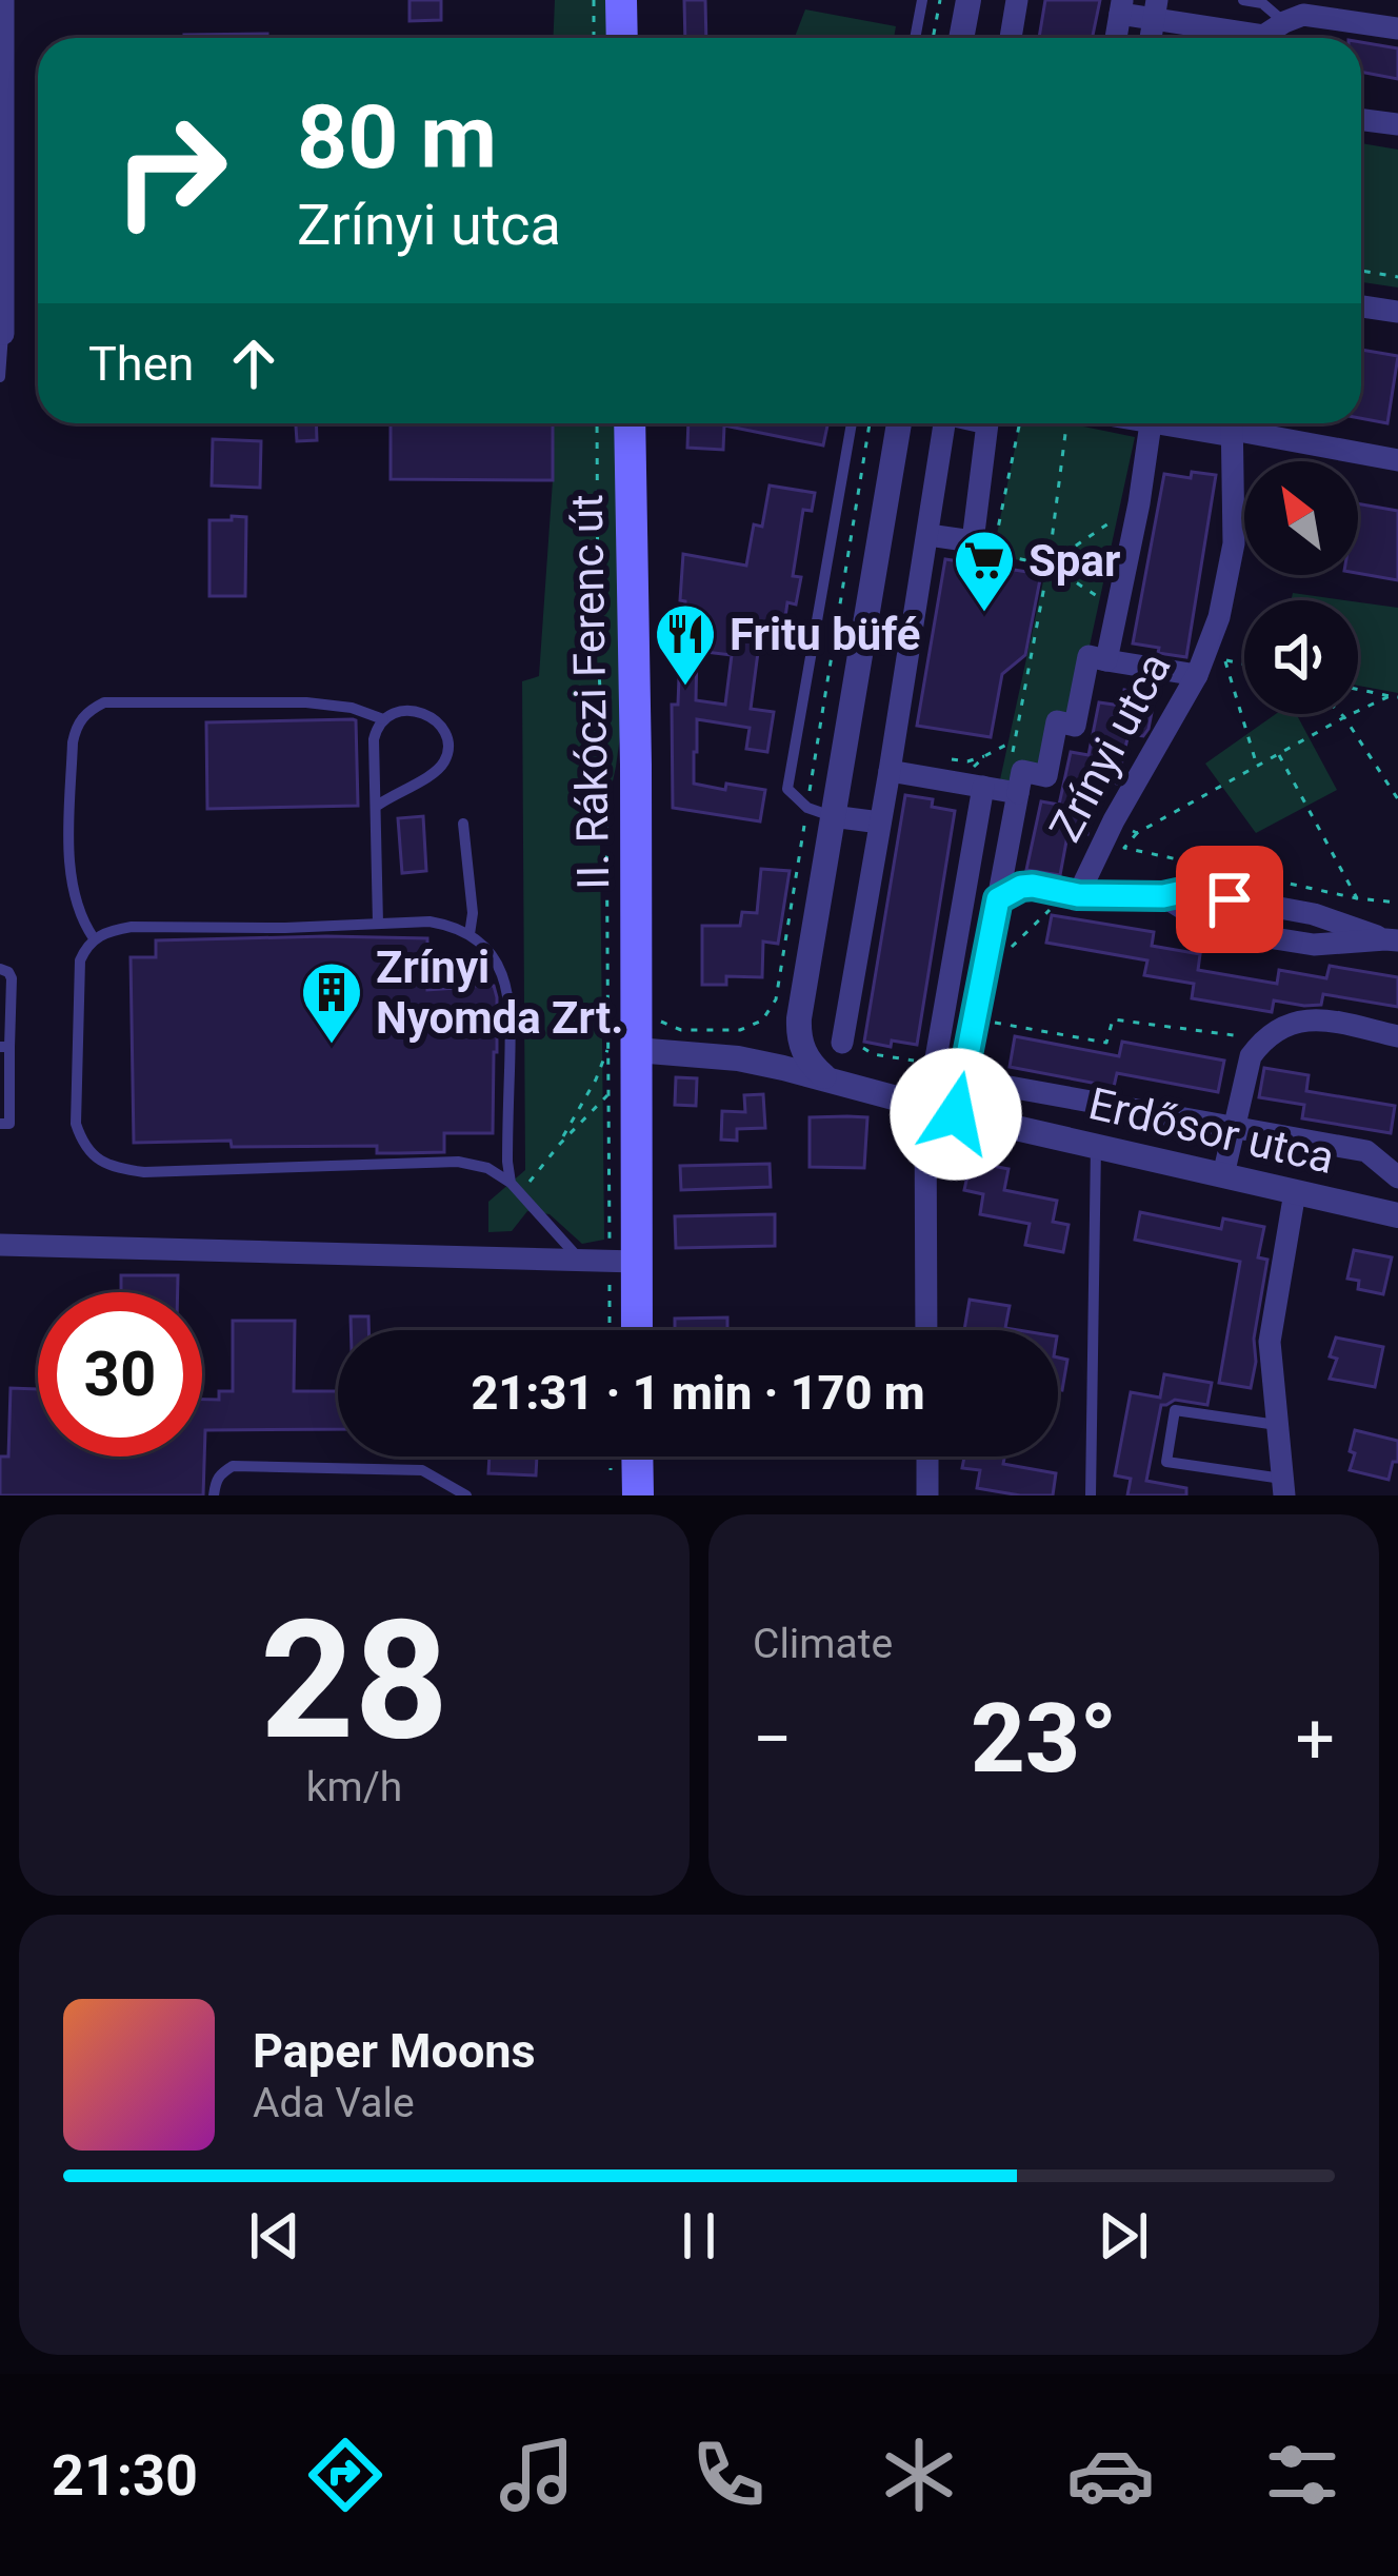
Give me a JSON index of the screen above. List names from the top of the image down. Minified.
{"streets":{"main road":["II. Rákóczi Ferenc út"],"street":["Zrínyi utca","Erdősor utca"]},"crossings":[["II. Rákóczi Ferenc út","Erdősor utca"]],"places":{"supermarket":["Spar"],"restaurant":["Fritu büfé"],"building":["Zrínyi Nyomda Zrt."]},"north":"top left","page":{"turn":["80 m","Zrínyi utca"],"then":"Then","limit":"30","trip":"21:31 · 1 min · 170 m","tile":[["28","km/h"],"Climate"],"heat":["−","23°","+"],"song":["Paper Moons","Ada Vale"],"tabs":"21:30"}}
